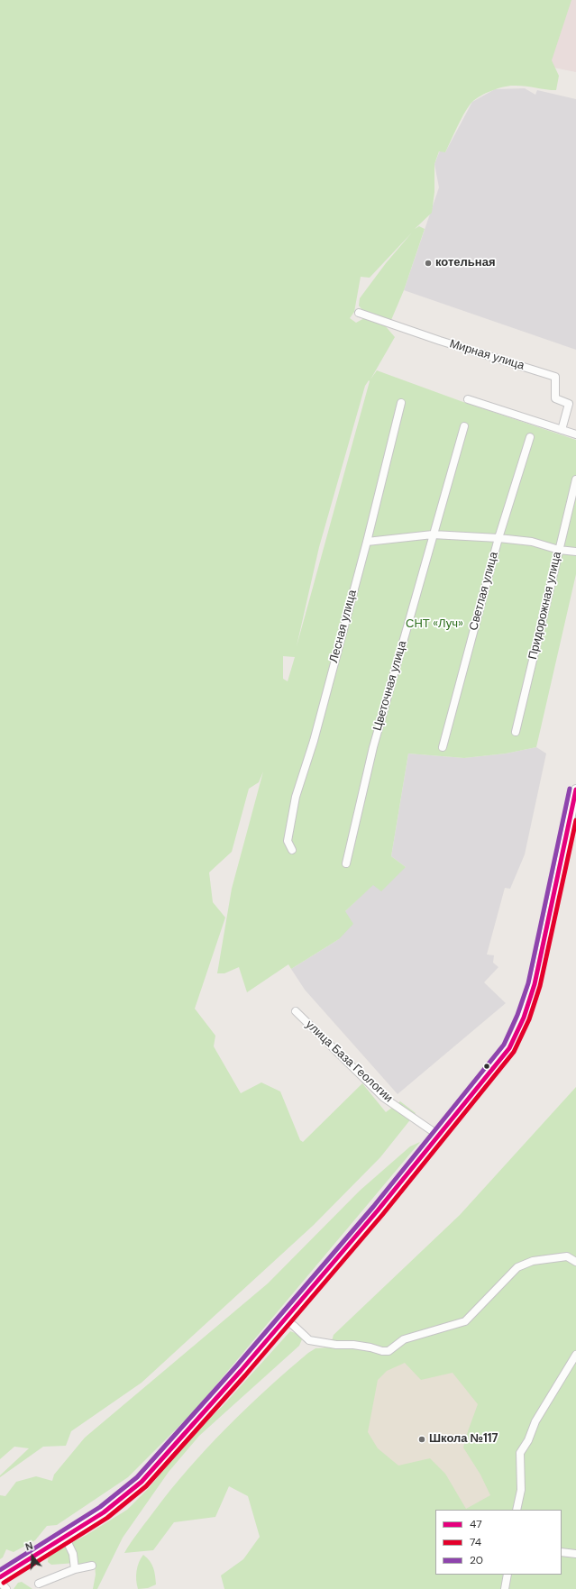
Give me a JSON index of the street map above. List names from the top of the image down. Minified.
{"streets":{"street":["Мирная улица","Светлая улица","Придорожная улица","Лесная улица","Цветочная улица","улица База Геологии"]},"parks":["СНТ «Луч»"],"places":["котельная","Школа №117"],"lines":["transit line 20","transit line 47","transit line 74"],"legend":["47","74","20"],"north":"top"}
